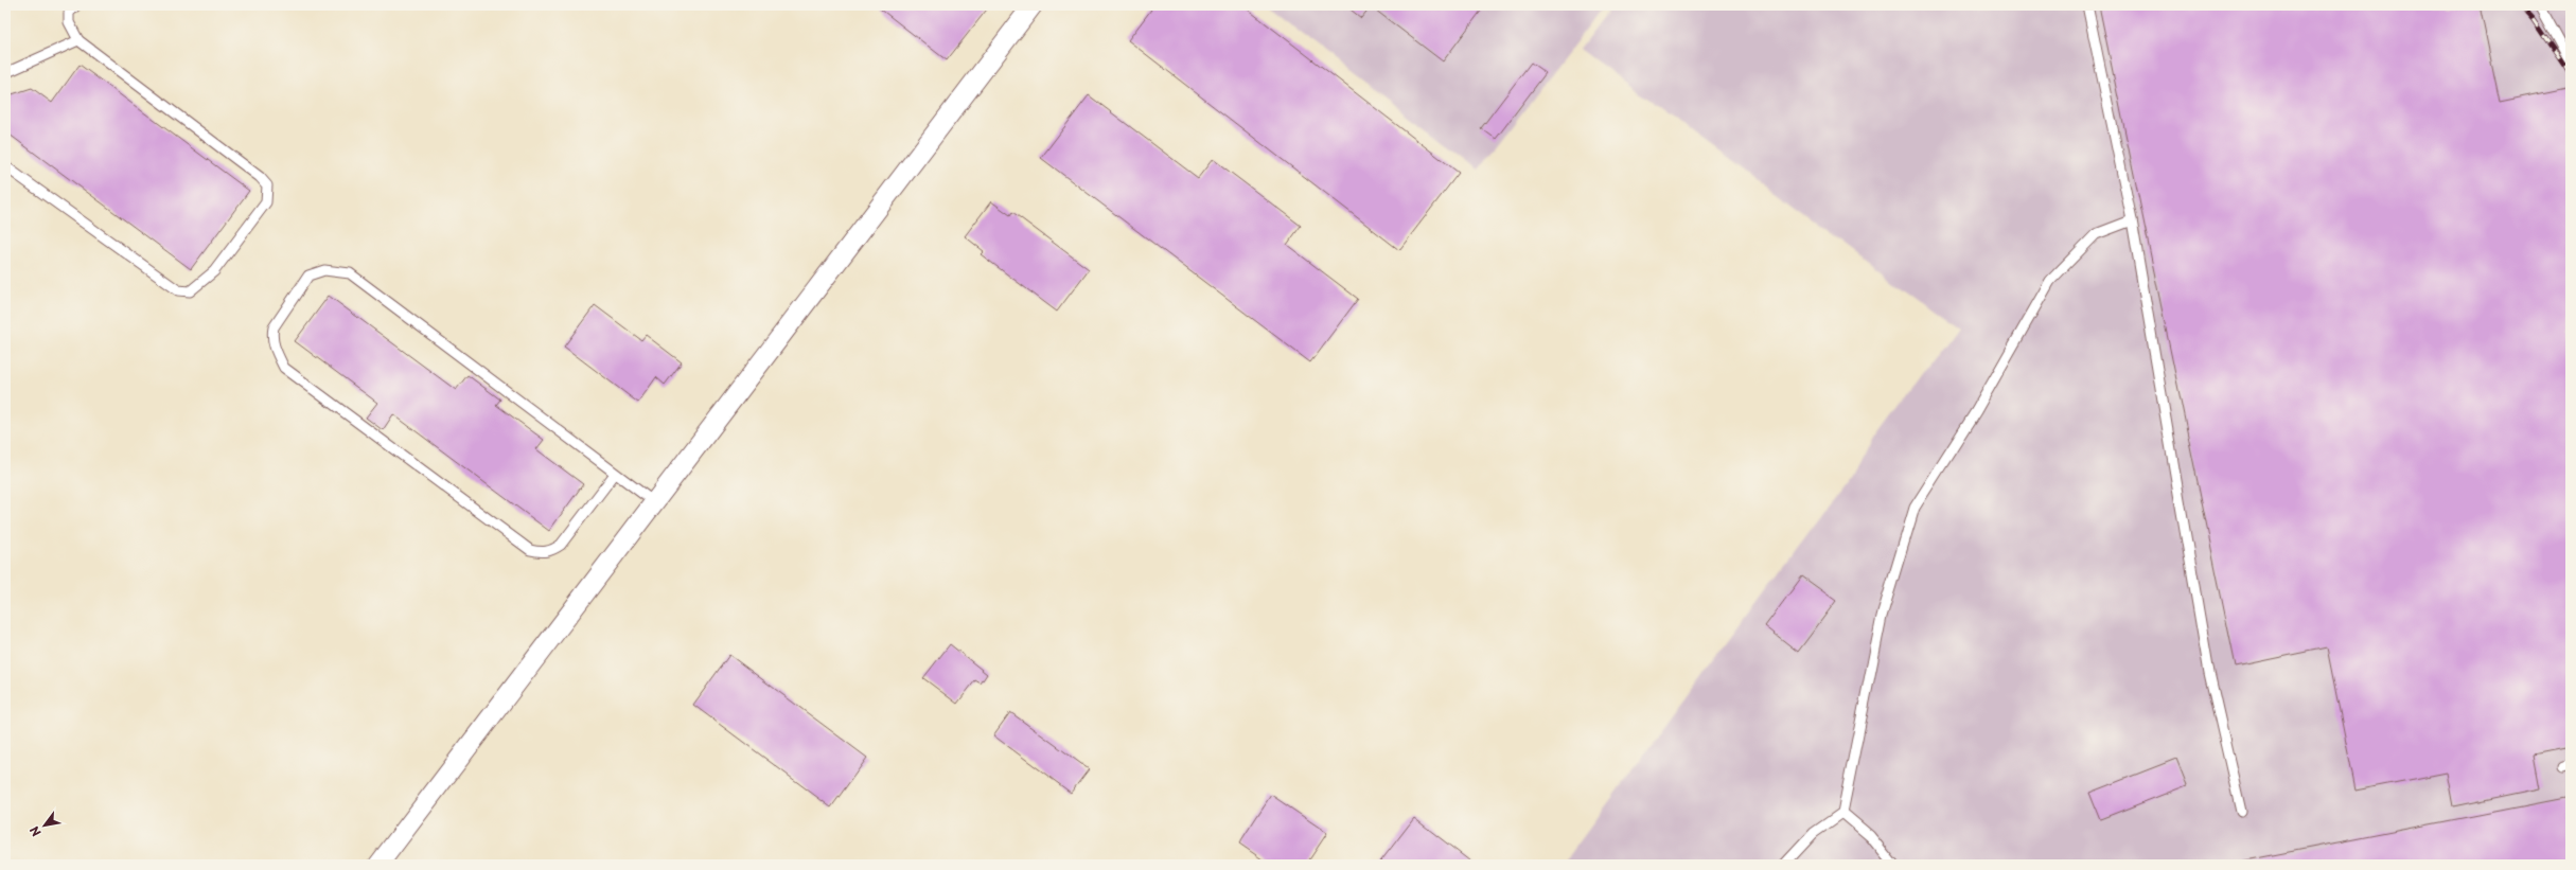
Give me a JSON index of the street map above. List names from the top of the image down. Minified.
{"north":"bottom left"}
